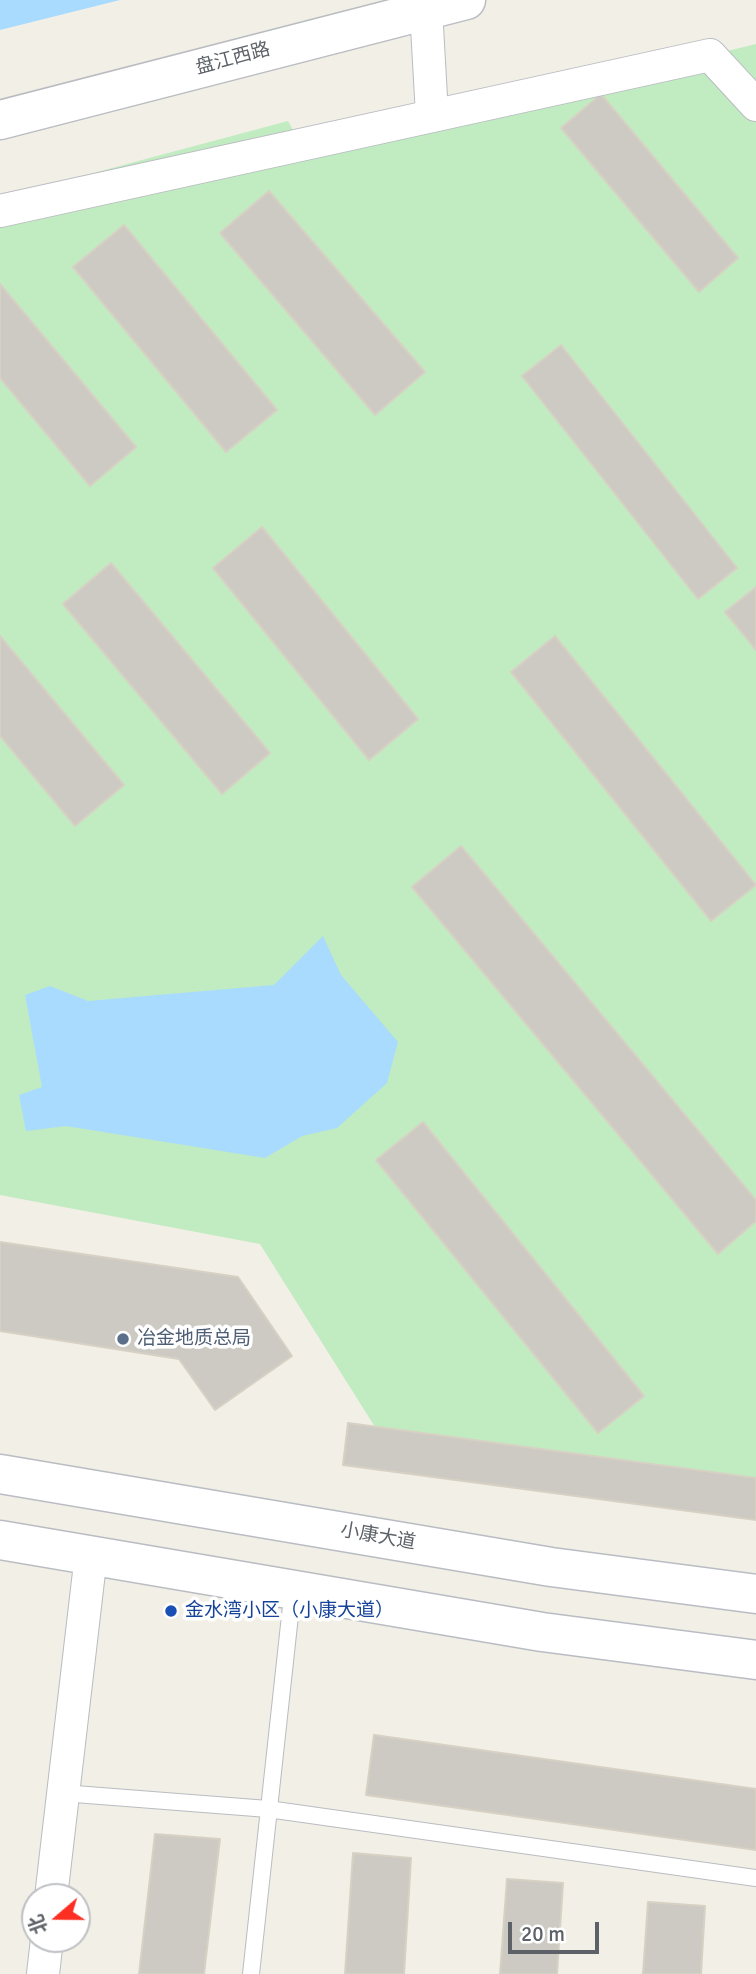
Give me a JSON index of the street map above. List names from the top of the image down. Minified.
{"streets":{"main road":["盘江西路","小康大道"]},"places":["冶金地质总局","金水湾小区（小康大道）"],"scale_bar":"20 m","north":"left"}
